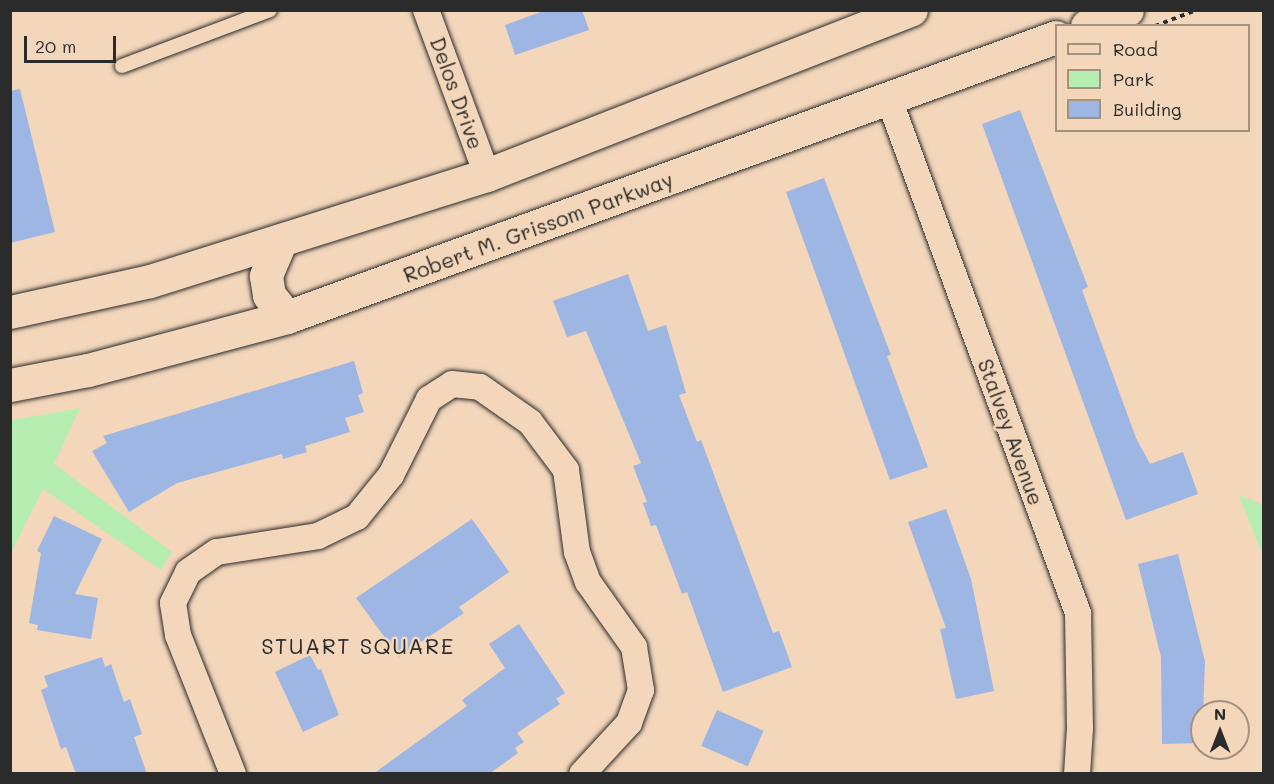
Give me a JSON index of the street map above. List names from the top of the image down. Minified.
{"streets":{"main road":["Robert M. Grissom Parkway"],"street":["Delos Drive","Stalvey Avenue"]},"crossings":[["Robert M. Grissom Parkway","Stalvey Avenue"]],"districts":["STUART SQUARE"],"legend":["Road","Park","Building"],"scale_bar":"20 m","north":"top"}
